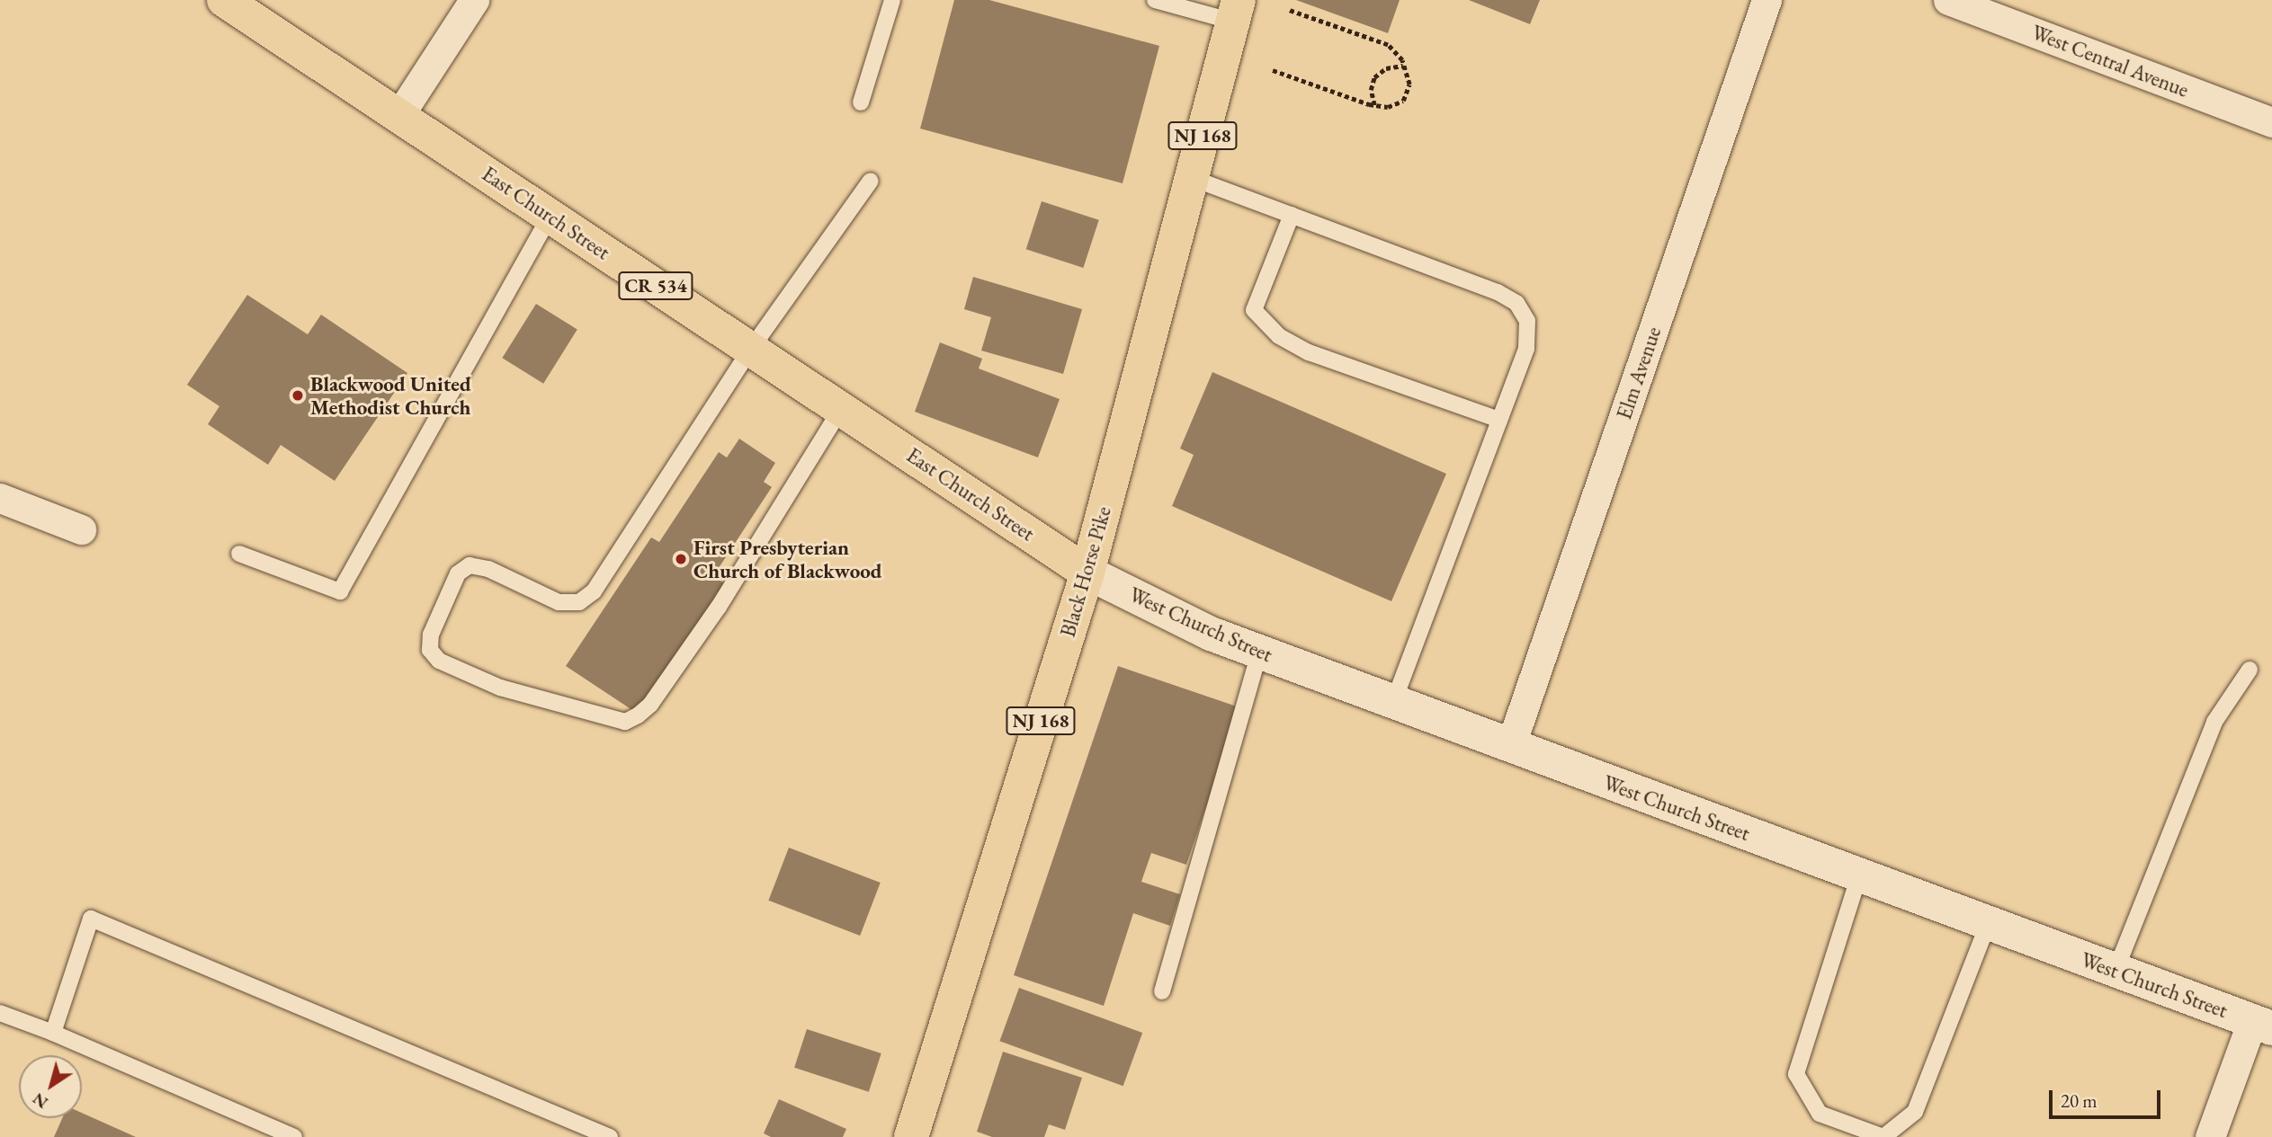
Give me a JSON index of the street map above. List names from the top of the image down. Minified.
{"streets":{"main road":["NJ 168","East Church Street","CR 534","Black Horse Pike","West Church Street"],"street":["West Central Avenue","Elm Avenue"]},"crossings":[["East Church Street","Black Horse Pike"],["East Church Street","West Church Street"],["Elm Avenue","West Church Street"],["Black Horse Pike","West Church Street"]],"places":["Blackwood United Methodist Church","First Presbyterian Church of Blackwood"],"scale_bar":"20 m","north":"bottom left"}
